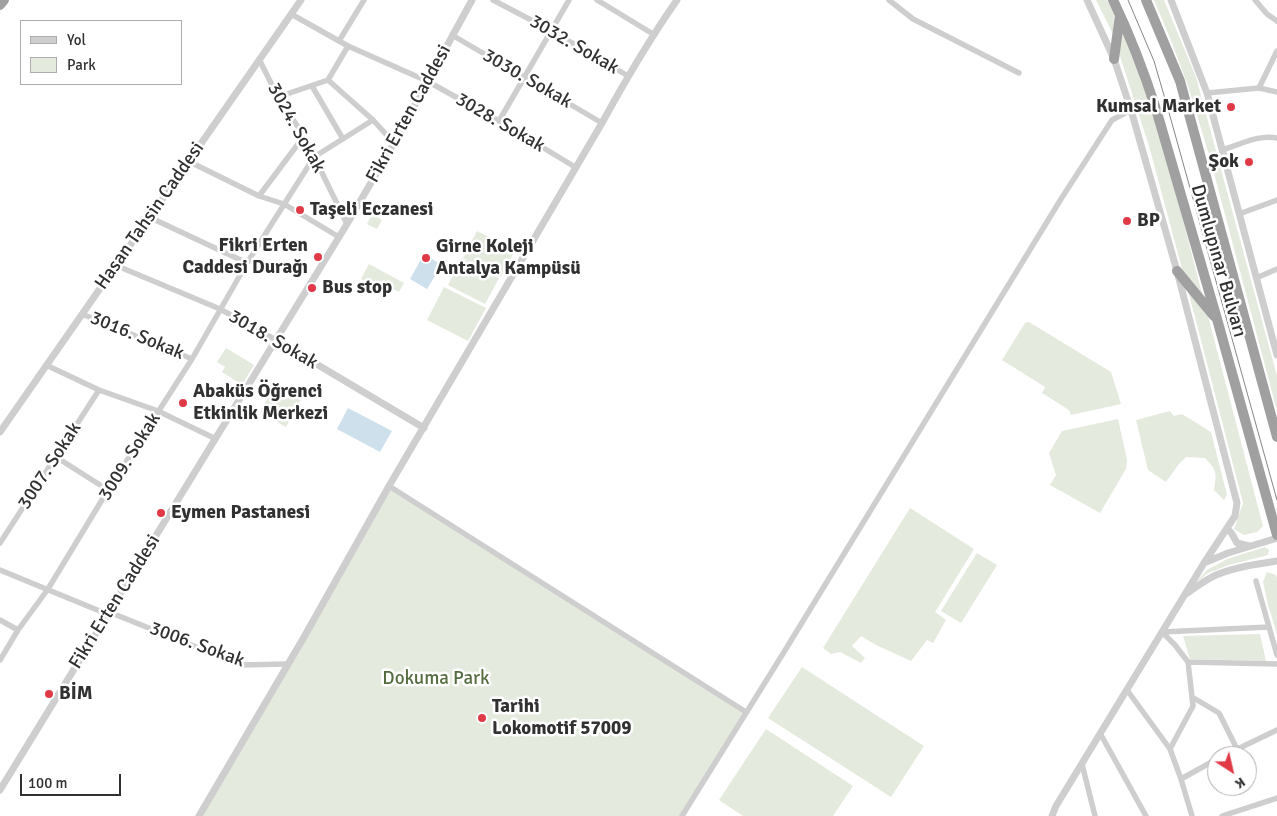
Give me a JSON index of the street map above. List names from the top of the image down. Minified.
{"streets":{"highway":["Dumlupınar Bulvarı"],"street":["3032. Sokak","3030. Sokak","Fikri Erten Caddesi","3028. Sokak","3024. Sokak","Hasan Tahsin Caddesi","3016. Sokak","3018. Sokak","3009. Sokak","3007. Sokak","3006. Sokak"]},"crossings":[["3030. Sokak","Fikri Erten Caddesi"],["Fikri Erten Caddesi","3028. Sokak"],["Fikri Erten Caddesi","3024. Sokak"],["Fikri Erten Caddesi","3018. Sokak"],["Fikri Erten Caddesi","3006. Sokak"],["3028. Sokak","Hasan Tahsin Caddesi"],["3024. Sokak","Hasan Tahsin Caddesi"],["3024. Sokak","3009. Sokak"],["Hasan Tahsin Caddesi","3016. Sokak"],["Hasan Tahsin Caddesi","3018. Sokak"],["3016. Sokak","3009. Sokak"],["3018. Sokak","3009. Sokak"],["3009. Sokak","3006. Sokak"]],"parks":["Dokuma Park"],"places":["Kumsal Market","Şok","Taşeli Eczanesi","BP","Fikri Erten Caddesi Durağı","Girne Koleji Antalya Kampüsü","Bus stop","Abaküs Öğrenci Etkinlik Merkezi","Eymen Pastanesi","BİM","Tarihi Lokomotif 57009"],"legend":["Yol","Park"],"scale_bar":"100 m","north":"bottom right"}
